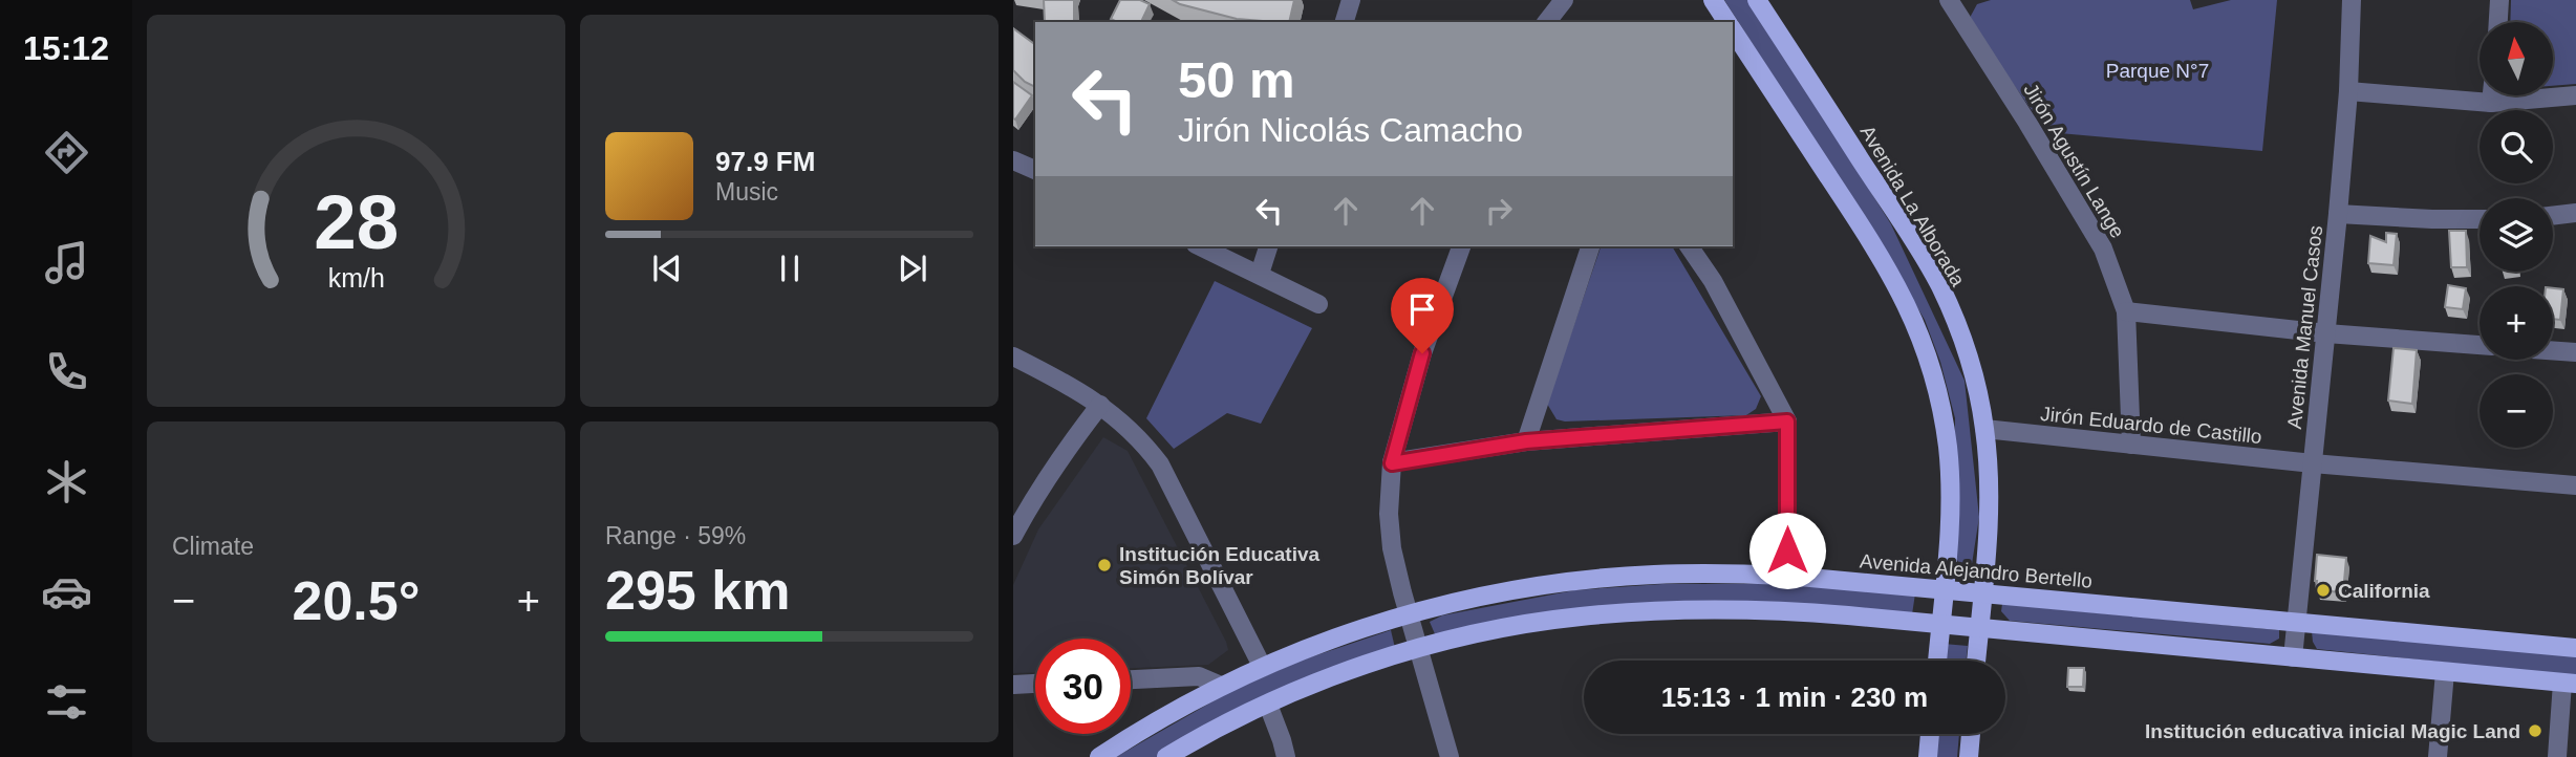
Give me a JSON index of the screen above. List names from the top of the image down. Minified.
{"streets":{"main road":["Avenida La Alborada","Avenida Alejandro Bertello"],"street":["Jirón Agustín Lange","Avenida Manuel Casos","Jirón Eduardo de Castillo"]},"crossings":[["Jirón Agustín Lange","Jirón Eduardo de Castillo"],["Avenida La Alborada","Jirón Eduardo de Castillo"],["Avenida La Alborada","Avenida Alejandro Bertello"],["Avenida Manuel Casos","Jirón Eduardo de Castillo"],["Avenida Manuel Casos","Avenida Alejandro Bertello"]],"parks":["Parque N°7"],"places":["Institución Educativa Simón Bolívar","California","Institución educativa inicial Magic Land"],"north":"top","page":{"tabs":"15:12","map_buttons":["+","−"],"turn":["50 m","Jirón Nicolás Camacho"],"song":["97.9 FM","Music"],"tile":["Climate",["Range · 59%","295 km"]],"heat":["−","20.5°","+"],"limit":"30","trip":"15:13 · 1 min · 230 m","gauge":["28","km/h"]}}
